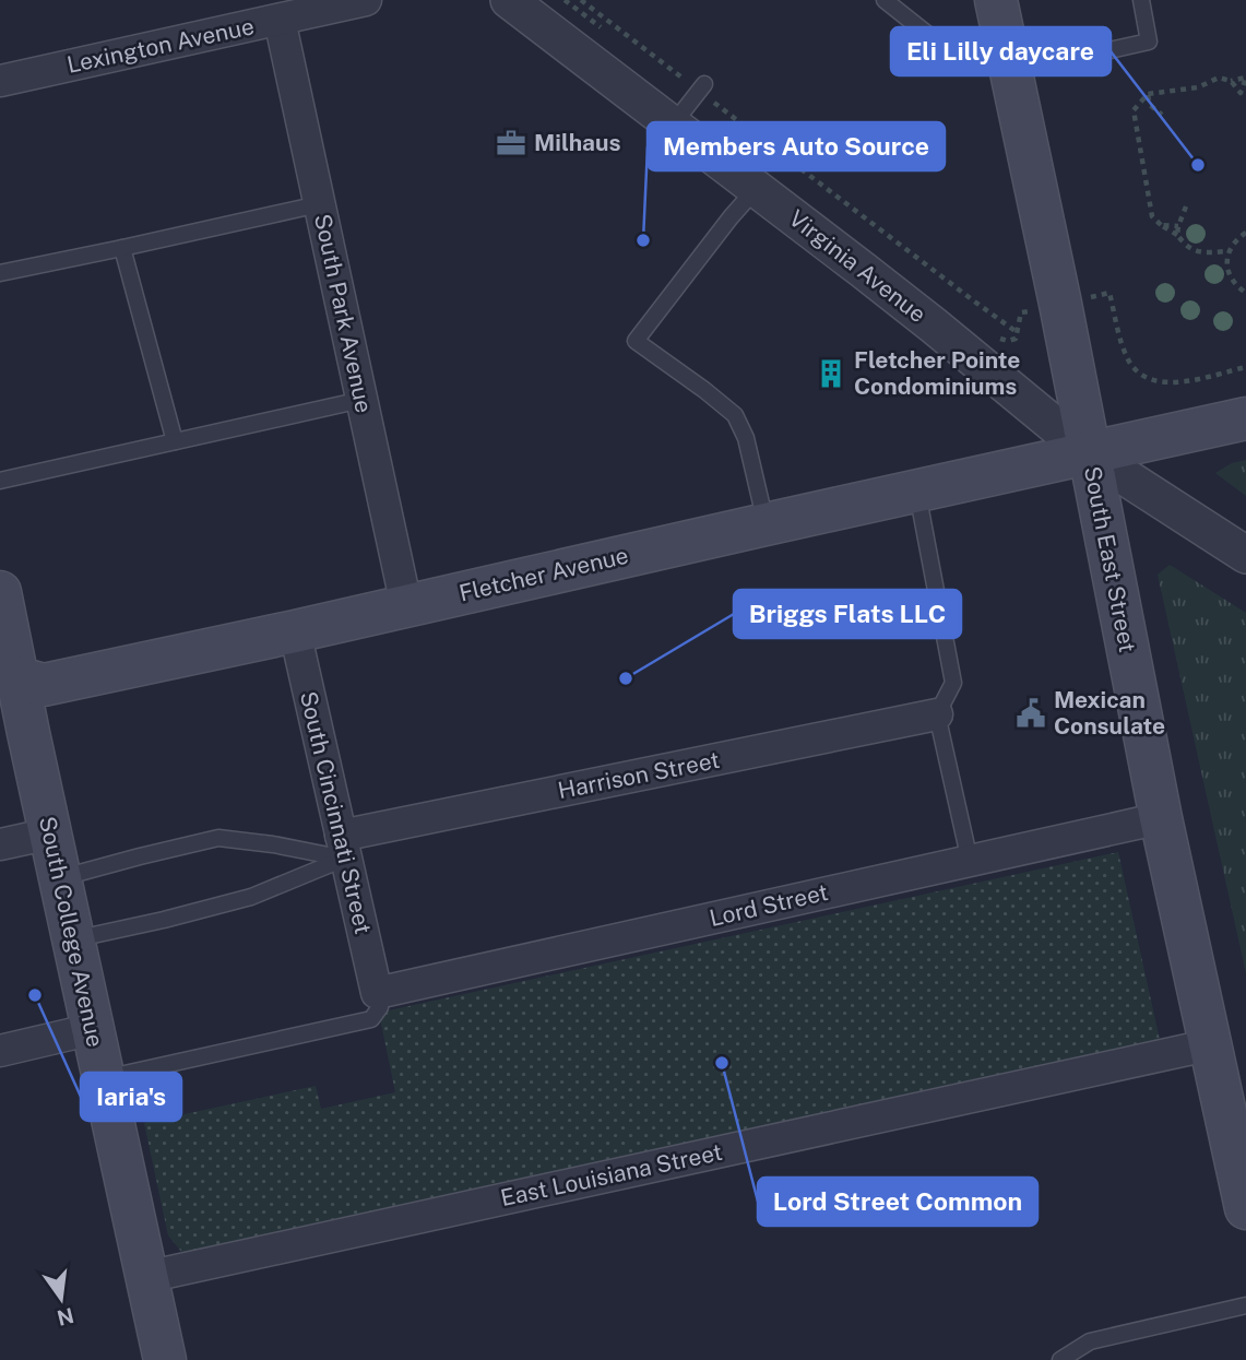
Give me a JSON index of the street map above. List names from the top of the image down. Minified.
{"streets":{"main road":["South East Street","Fletcher Avenue","South College Avenue"],"street":["Lexington Avenue","Virginia Avenue","South Park Avenue","Harrison Street","South Cincinnati Street","Lord Street","East Louisiana Street"]},"crossings":[["Lexington Avenue","South Park Avenue"],["Virginia Avenue","South East Street"],["Virginia Avenue","Fletcher Avenue"],["South Park Avenue","Fletcher Avenue"],["South East Street","Fletcher Avenue"],["South East Street","Lord Street"],["South East Street","East Louisiana Street"],["Fletcher Avenue","South Cincinnati Street"],["Fletcher Avenue","South College Avenue"],["Harrison Street","South Cincinnati Street"],["South Cincinnati Street","Lord Street"],["South College Avenue","East Louisiana Street"]],"places":{"office":["Milhaus"],"other":["Eli Lilly daycare","Members Auto Source","Briggs Flats LLC","Iaria's","Lord Street Common"],"building":["Fletcher Pointe Condominiums"],"public building":["Mexican Consulate"]},"north":"bottom"}
